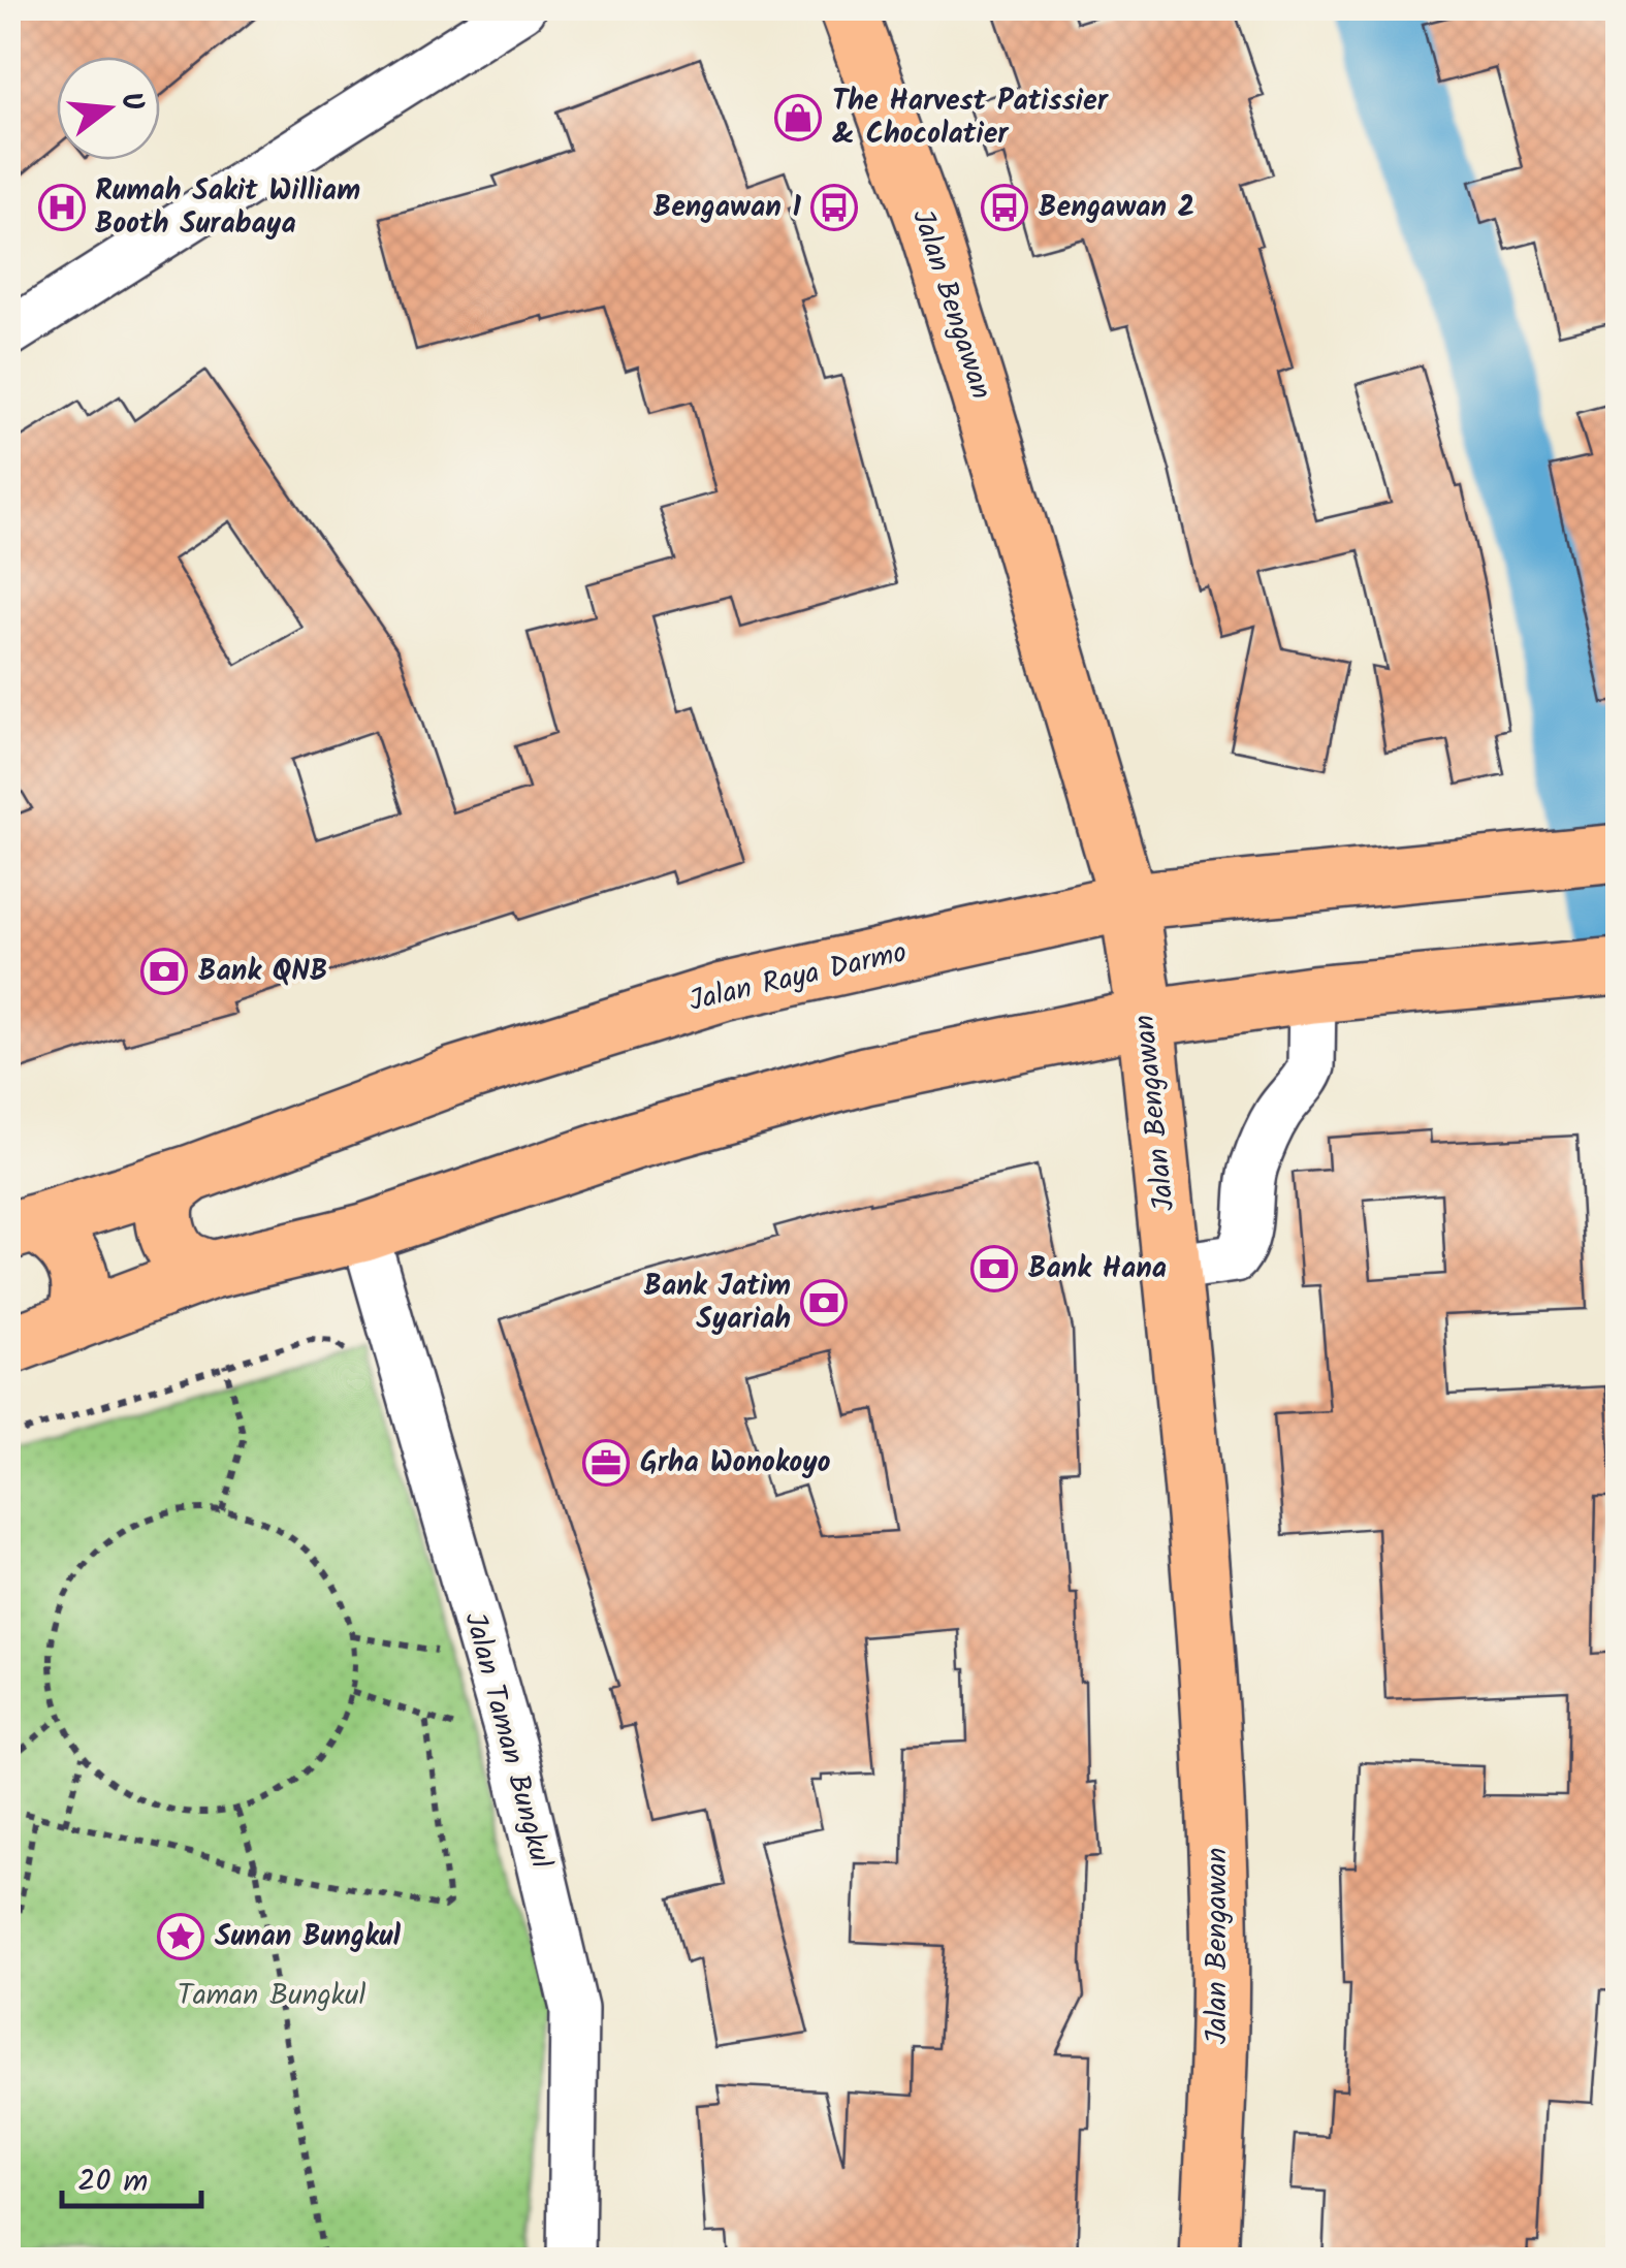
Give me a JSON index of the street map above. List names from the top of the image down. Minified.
{"streets":{"main road":["Jalan Bengawan","Jalan Raya Darmo"],"street":["Jalan Taman Bungkul"]},"crossings":[["Jalan Bengawan","Jalan Raya Darmo"]],"parks":["Taman Bungkul"],"places":{"shop":["The Harvest Patissier & Chocolatier"],"hospital":["Rumah Sakit William Booth Surabaya"],"bus stop":["Bengawan 1","Bengawan 2"],"bank":["Bank QNB","Bank Hana","Bank Jatim Syariah"],"office":["Grha Wonokoyo"],"place":["Sunan Bungkul"]},"scale_bar":"20 m","north":"right"}
